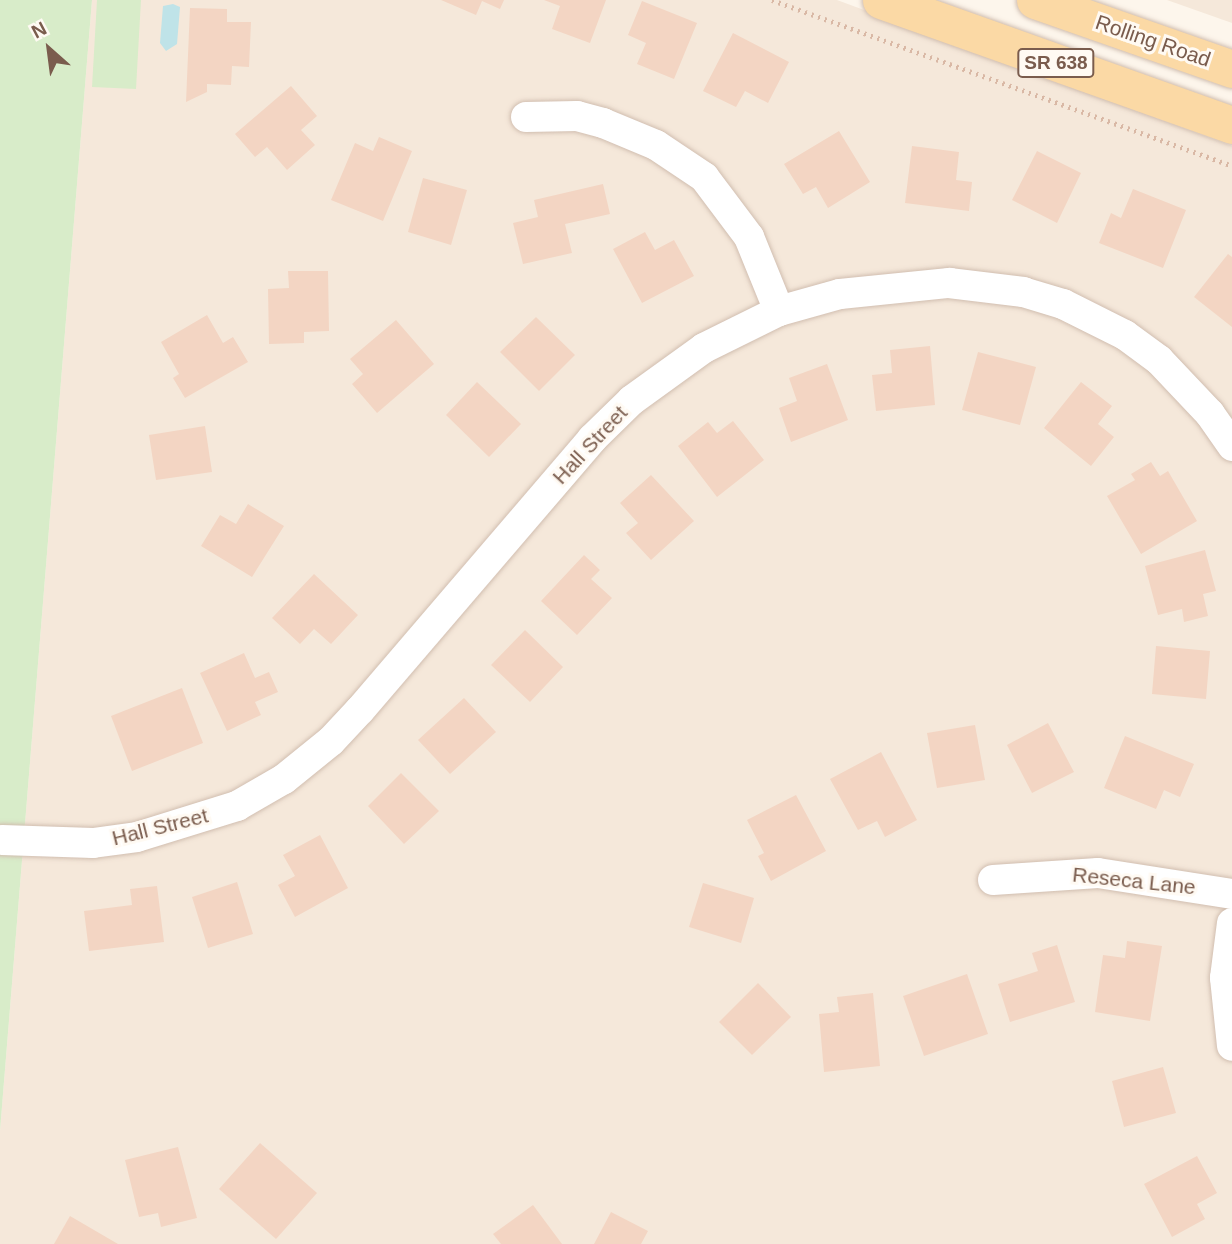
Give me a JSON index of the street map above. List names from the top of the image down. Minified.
{"streets":{"main road":["Rolling Road","SR 638"],"street":["Hall Street","Reseca Lane"]},"north":"top left"}
